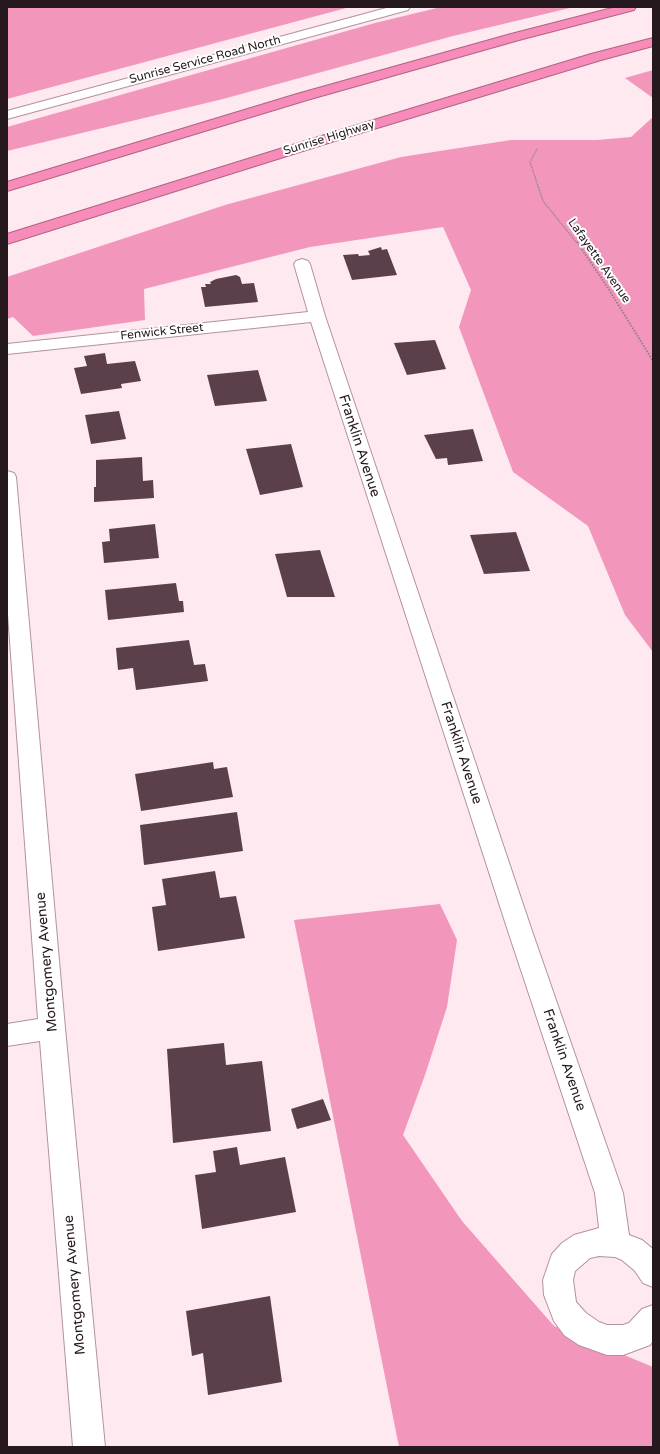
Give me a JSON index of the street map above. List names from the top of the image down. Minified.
{"streets":{"highway":["Sunrise Highway"],"street":["Sunrise Service Road North","Fenwick Street","Franklin Avenue","Montgomery Avenue"],"path":["Lafayette Avenue"]},"crossings":[["Fenwick Street","Franklin Avenue"]]}
